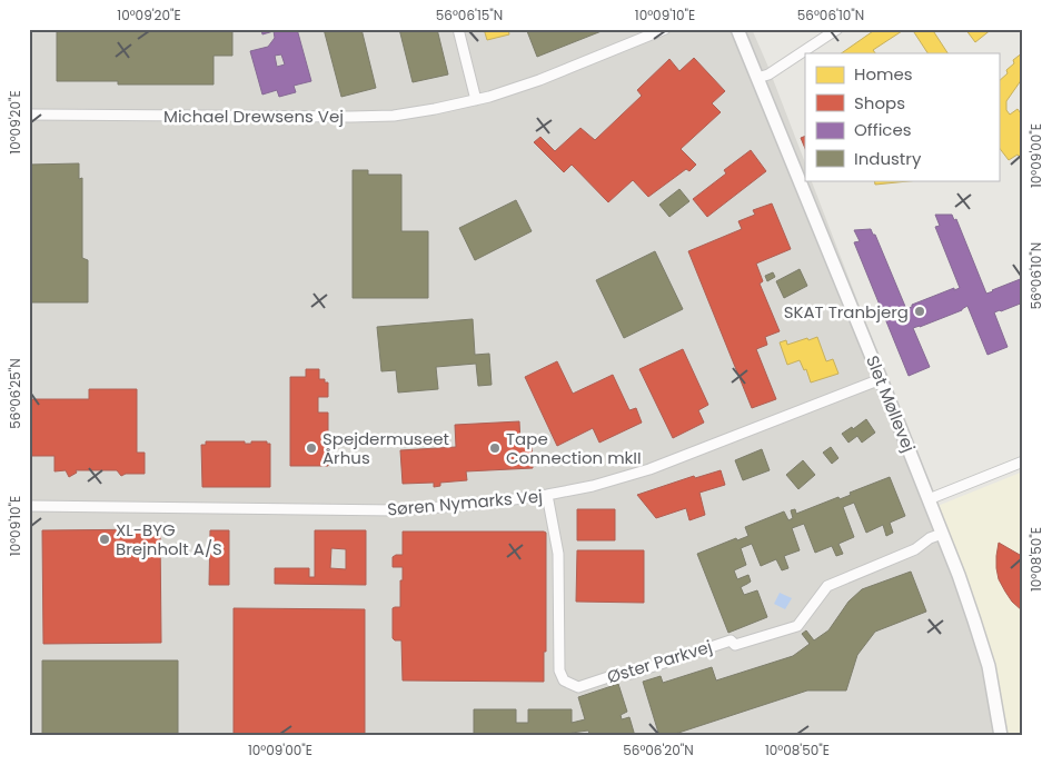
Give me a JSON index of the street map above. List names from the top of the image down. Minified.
{"streets":{"street":["Michael Drewsens Vej","Slet Møllevej","Søren Nymarks Vej","Øster Parkvej"]},"crossings":[["Slet Møllevej","Søren Nymarks Vej"],["Slet Møllevej","Øster Parkvej"],["Søren Nymarks Vej","Øster Parkvej"]],"places":["SKAT Tranbjerg","Spejdermuseet Århus","Tape Connection mkII","XL-BYG Brejnholt A/S"],"legend":["Homes","Shops","Offices","Industry"],"coordinates":["10°09'20\"E","56°06'15\"N","10°09'10\"E","56°06'10\"N","10°09'00\"E","56°06'25\"N","10°08'50\"E","56°06'20\"N"]}
